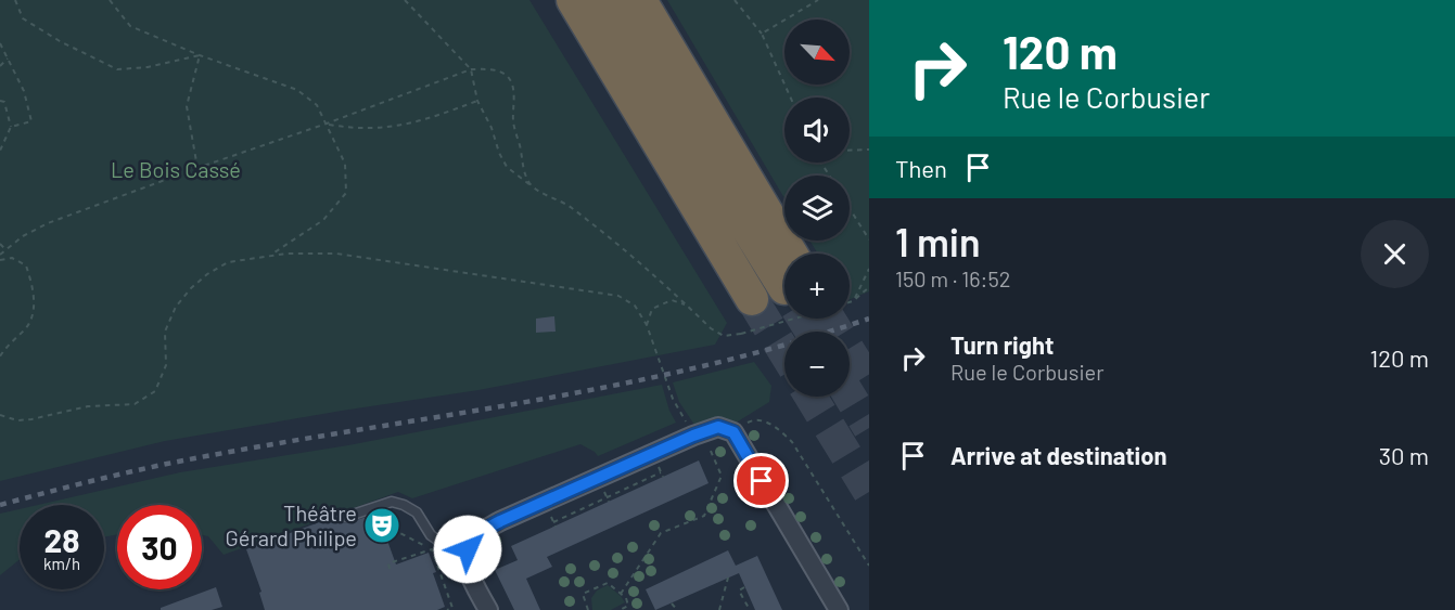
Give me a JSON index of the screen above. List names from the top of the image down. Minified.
{"parks":["Le Bois Cassé"],"places":{"theatre":["Théâtre Gérard Philipe"]},"north":"bottom right","page":{"turn":["120 m","Rue le Corbusier"],"map_buttons":["+","−"],"then":"Then","heading":["1 min","150 m · 16:52"],"list":[{"name":"Turn right","note":"Rue le Corbusier","value":"120 m"},{"name":"Arrive at destination","value":"30 m"}],"speed":"28 km/h","limit":"30"}}
